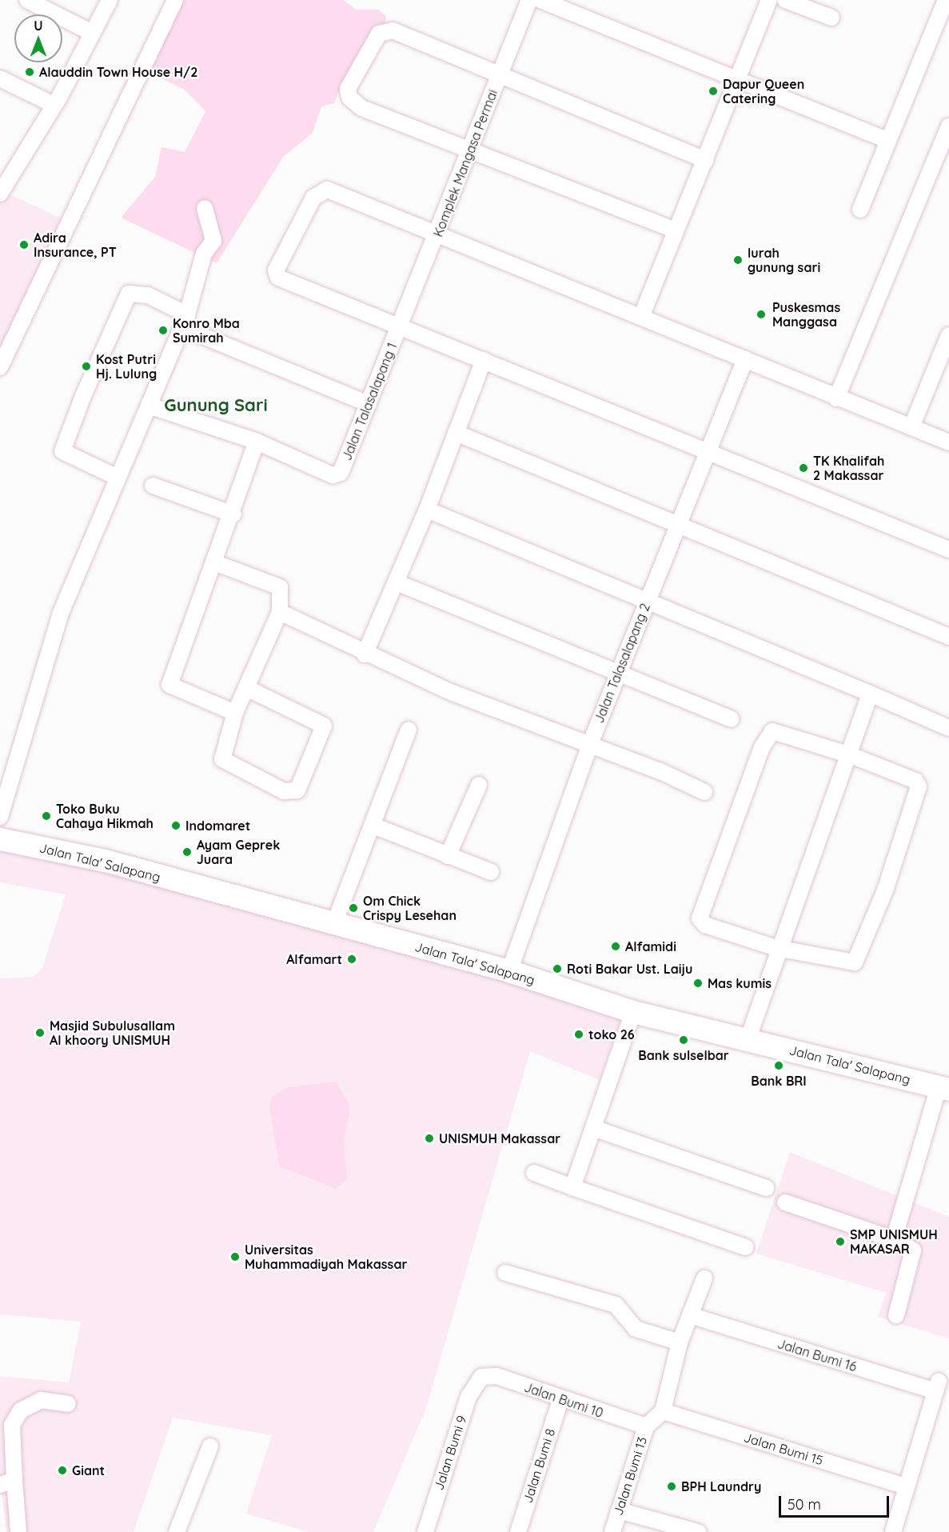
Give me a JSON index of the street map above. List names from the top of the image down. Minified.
{"streets":{"main road":["Jalan Tala' Salapang"],"street":["Komplek Mangasa Permai","Jalan Talasalapang 1","Jalan Talasalapang 2","Jalan Bumi 16","Jalan Bumi 10","Jalan Bumi 15","Jalan Bumi 9","Jalan Bumi 8","Jalan Bumi 13"]},"crossings":[["Komplek Mangasa Permai","Jalan Talasalapang 1"],["Jalan Talasalapang 2","Jalan Tala' Salapang"],["Jalan Bumi 16","Jalan Bumi 15"],["Jalan Bumi 10","Jalan Bumi 9"],["Jalan Bumi 10","Jalan Bumi 8"],["Jalan Bumi 10","Jalan Bumi 13"],["Jalan Bumi 15","Jalan Bumi 13"]],"districts":["Gunung Sari"],"places":["Alauddin Town House H/2","Dapur Queen Catering","Adira Insurance, PT","lurah gunung sari","Puskesmas Manggasa","Konro Mba Sumirah","Kost Putri Hj. Lulung","TK Khalifah 2 Makassar","Toko Buku Cahaya Hikmah","Indomaret","Ayam Geprek Juara","Om Chick Crispy Lesehan","Alfamidi","Alfamart","Roti Bakar Ust. Laiju","Mas kumis","Masjid Subulusallam Al khoory UNISMUH","toko 26","Bank sulselbar","Bank BRI","UNISMUH Makassar","SMP UNISMUH MAKASAR","Universitas Muhammadiyah Makassar","Giant","BPH Laundry"],"scale_bar":"50 m","north":"top"}
